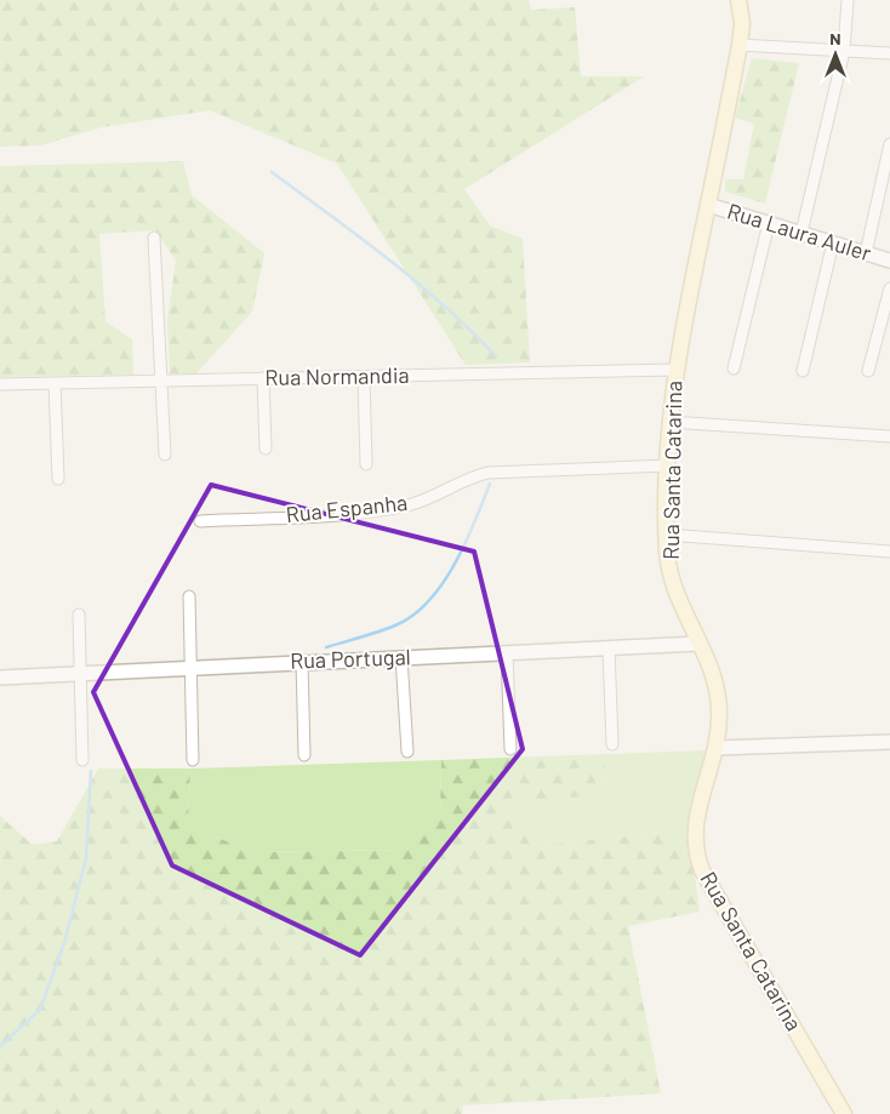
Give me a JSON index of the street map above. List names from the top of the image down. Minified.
{"streets":{"main road":["Rua Santa Catarina"],"street":["Rua Laura Auler","Rua Normandia","Rua Espanha","Rua Portugal"]},"crossings":[["Rua Laura Auler","Rua Santa Catarina"],["Rua Normandia","Rua Santa Catarina"],["Rua Santa Catarina","Rua Espanha"],["Rua Santa Catarina","Rua Portugal"]],"north":"top"}
